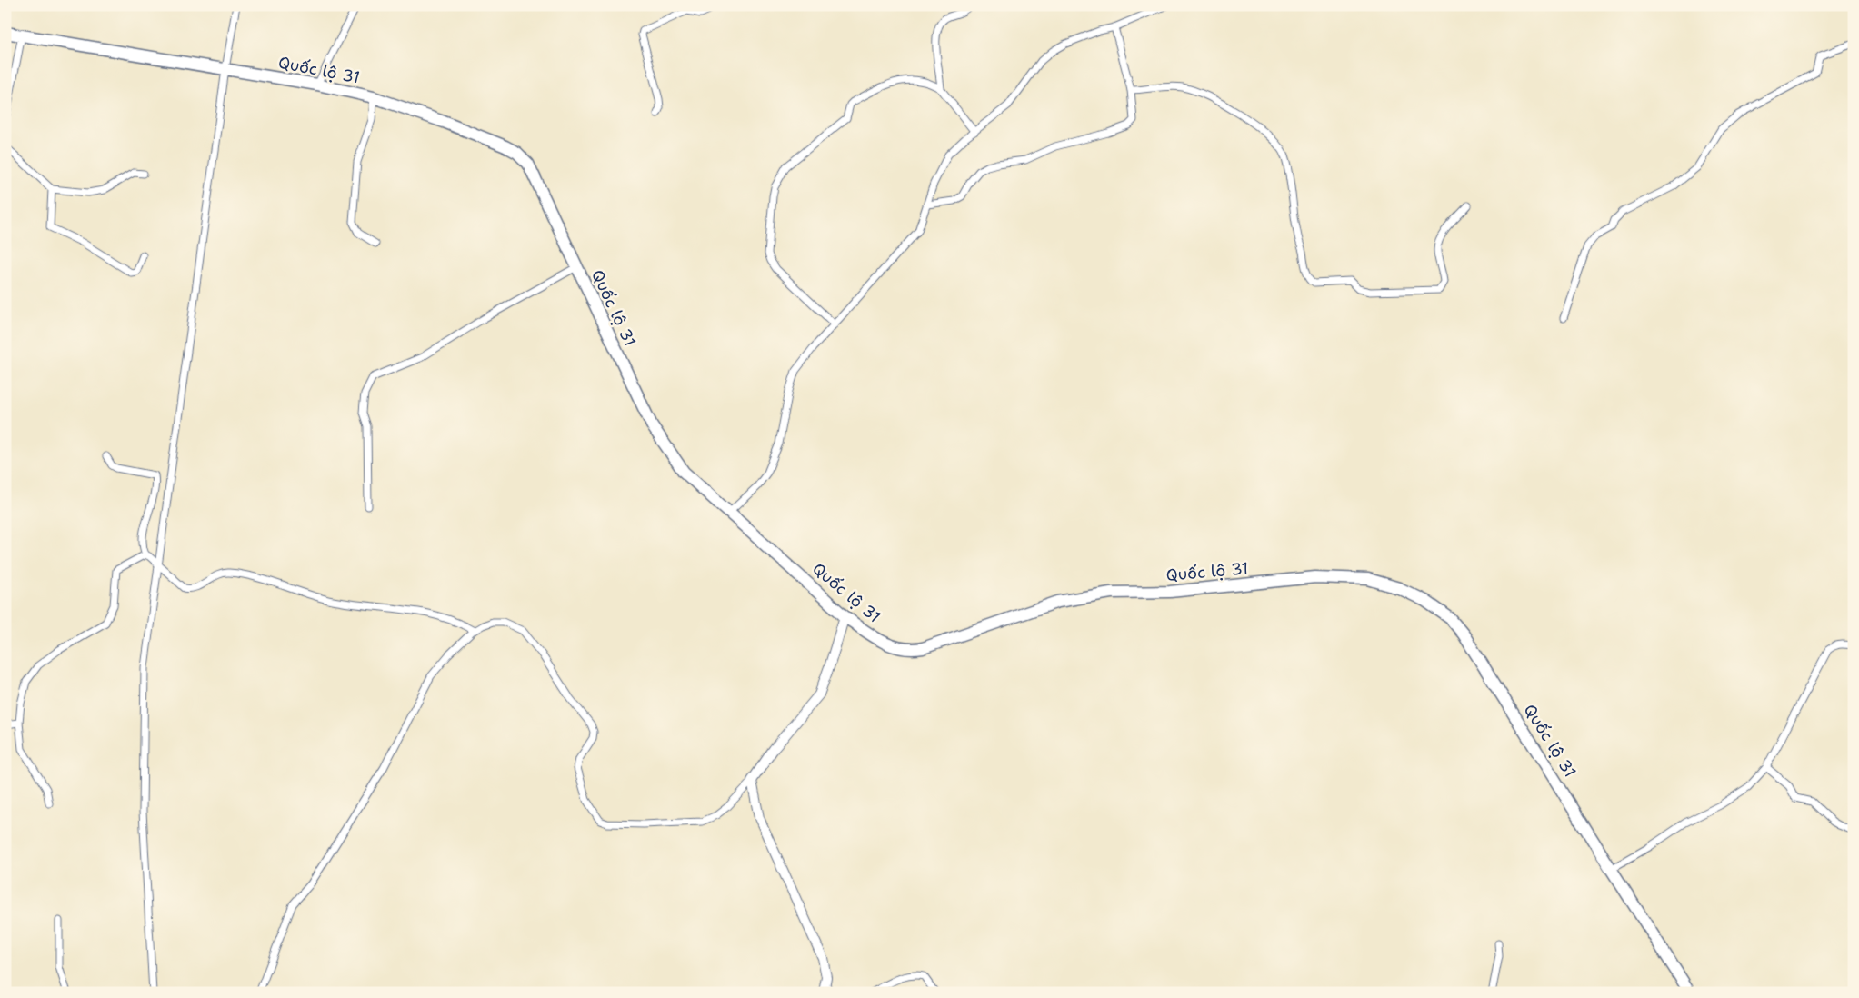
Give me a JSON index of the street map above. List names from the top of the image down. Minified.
{"streets":{"highway":["Quốc lộ 31"]}}
